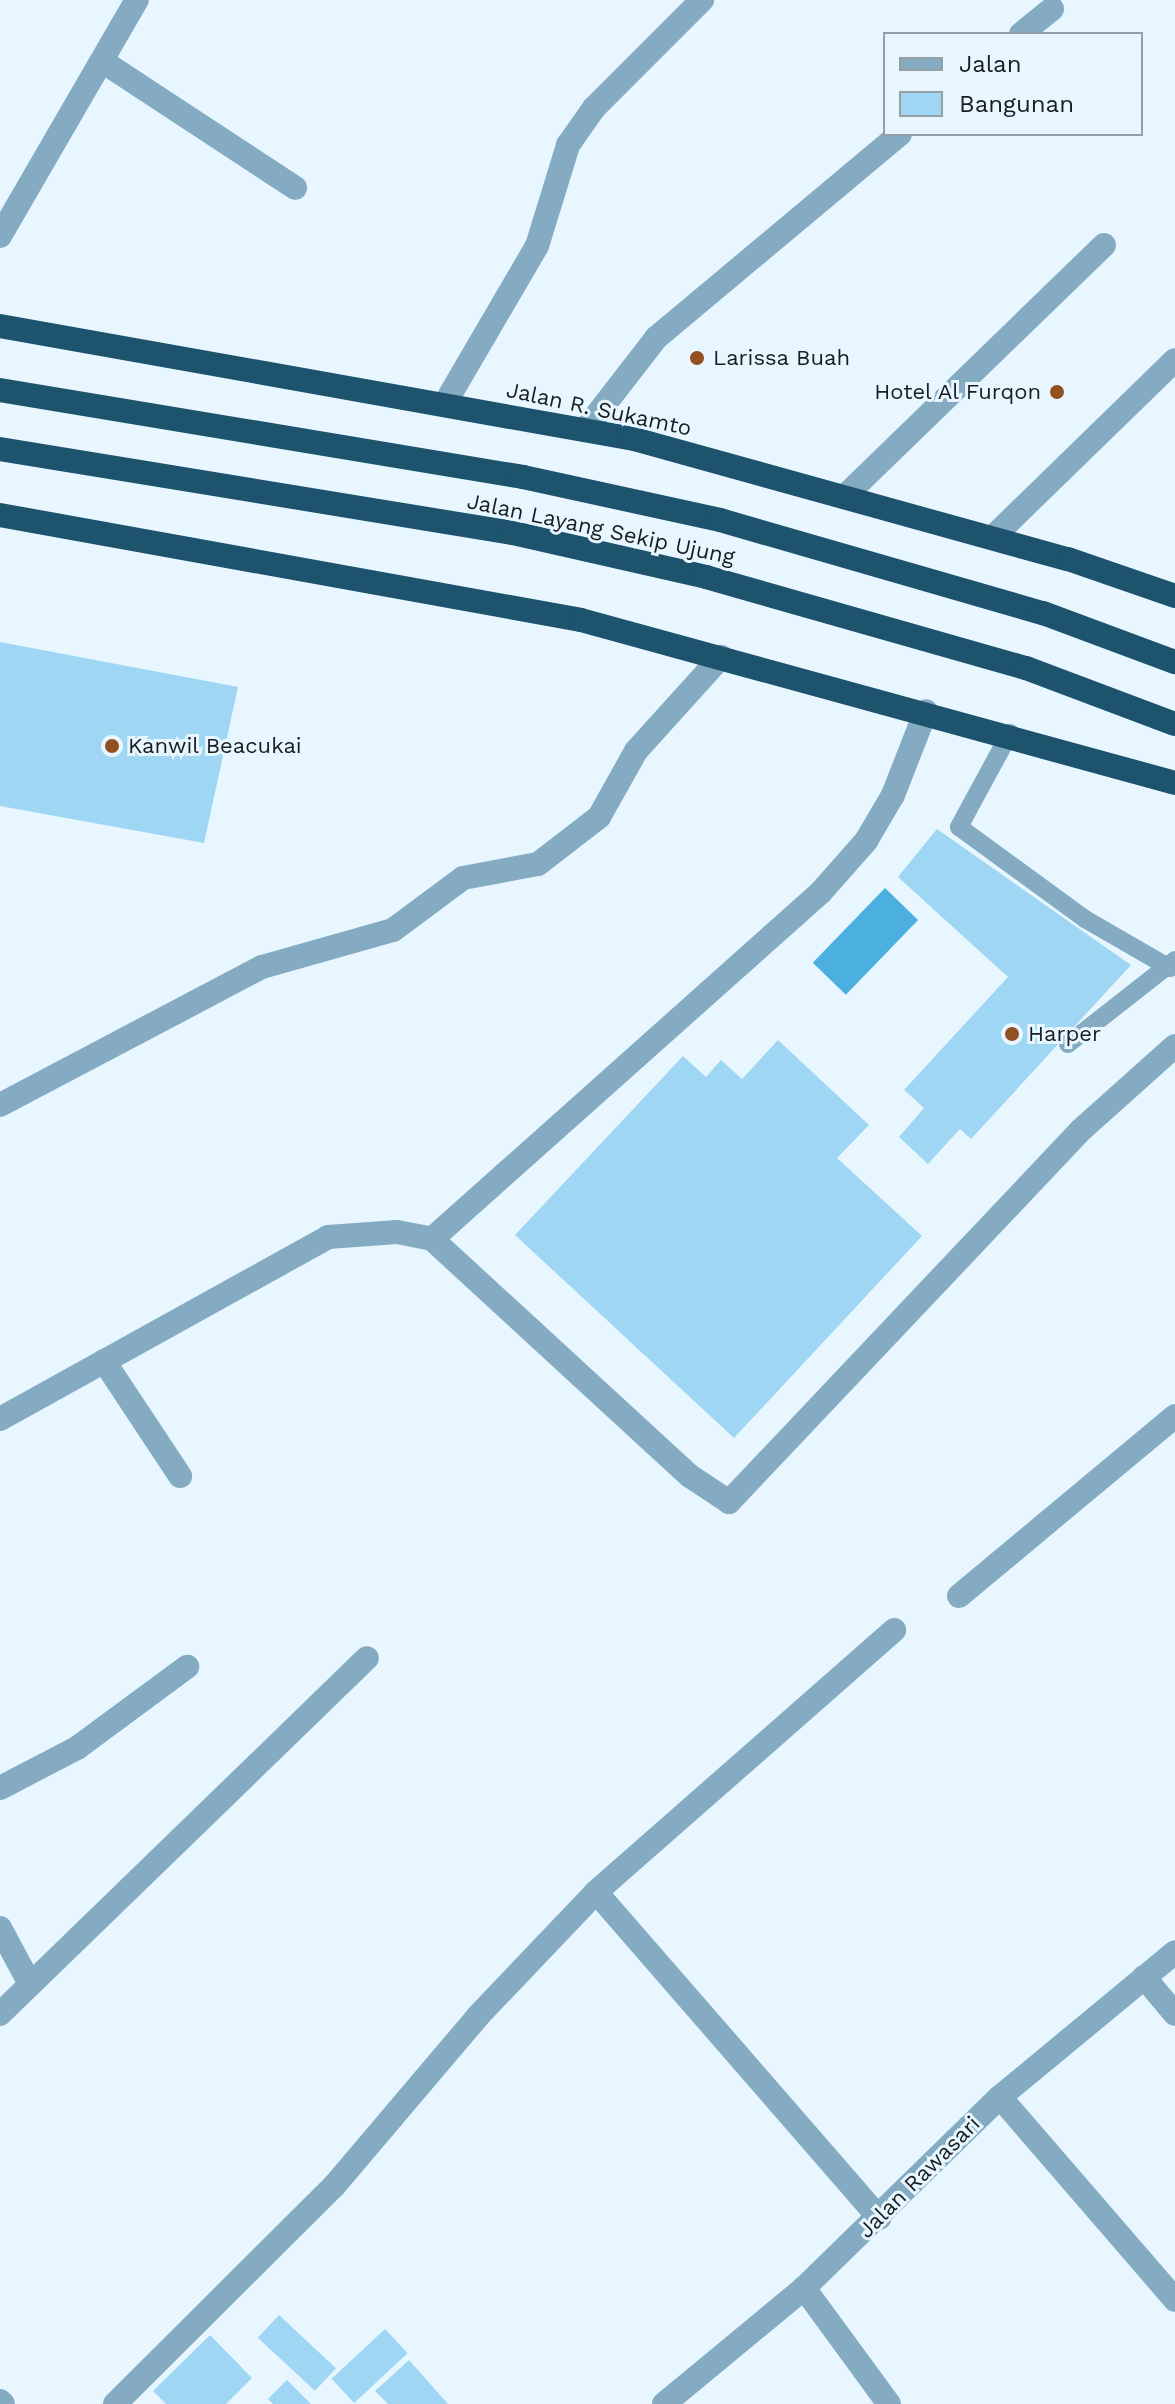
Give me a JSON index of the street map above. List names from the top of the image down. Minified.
{"streets":{"highway":["Jalan R. Sukamto","Jalan Layang Sekip Ujung"],"street":["Jalan Rawasari"]},"places":["Larissa Buah","Hotel Al Furqon","Kanwil Beacukai","Harper"],"legend":["Jalan","Bangunan"]}
